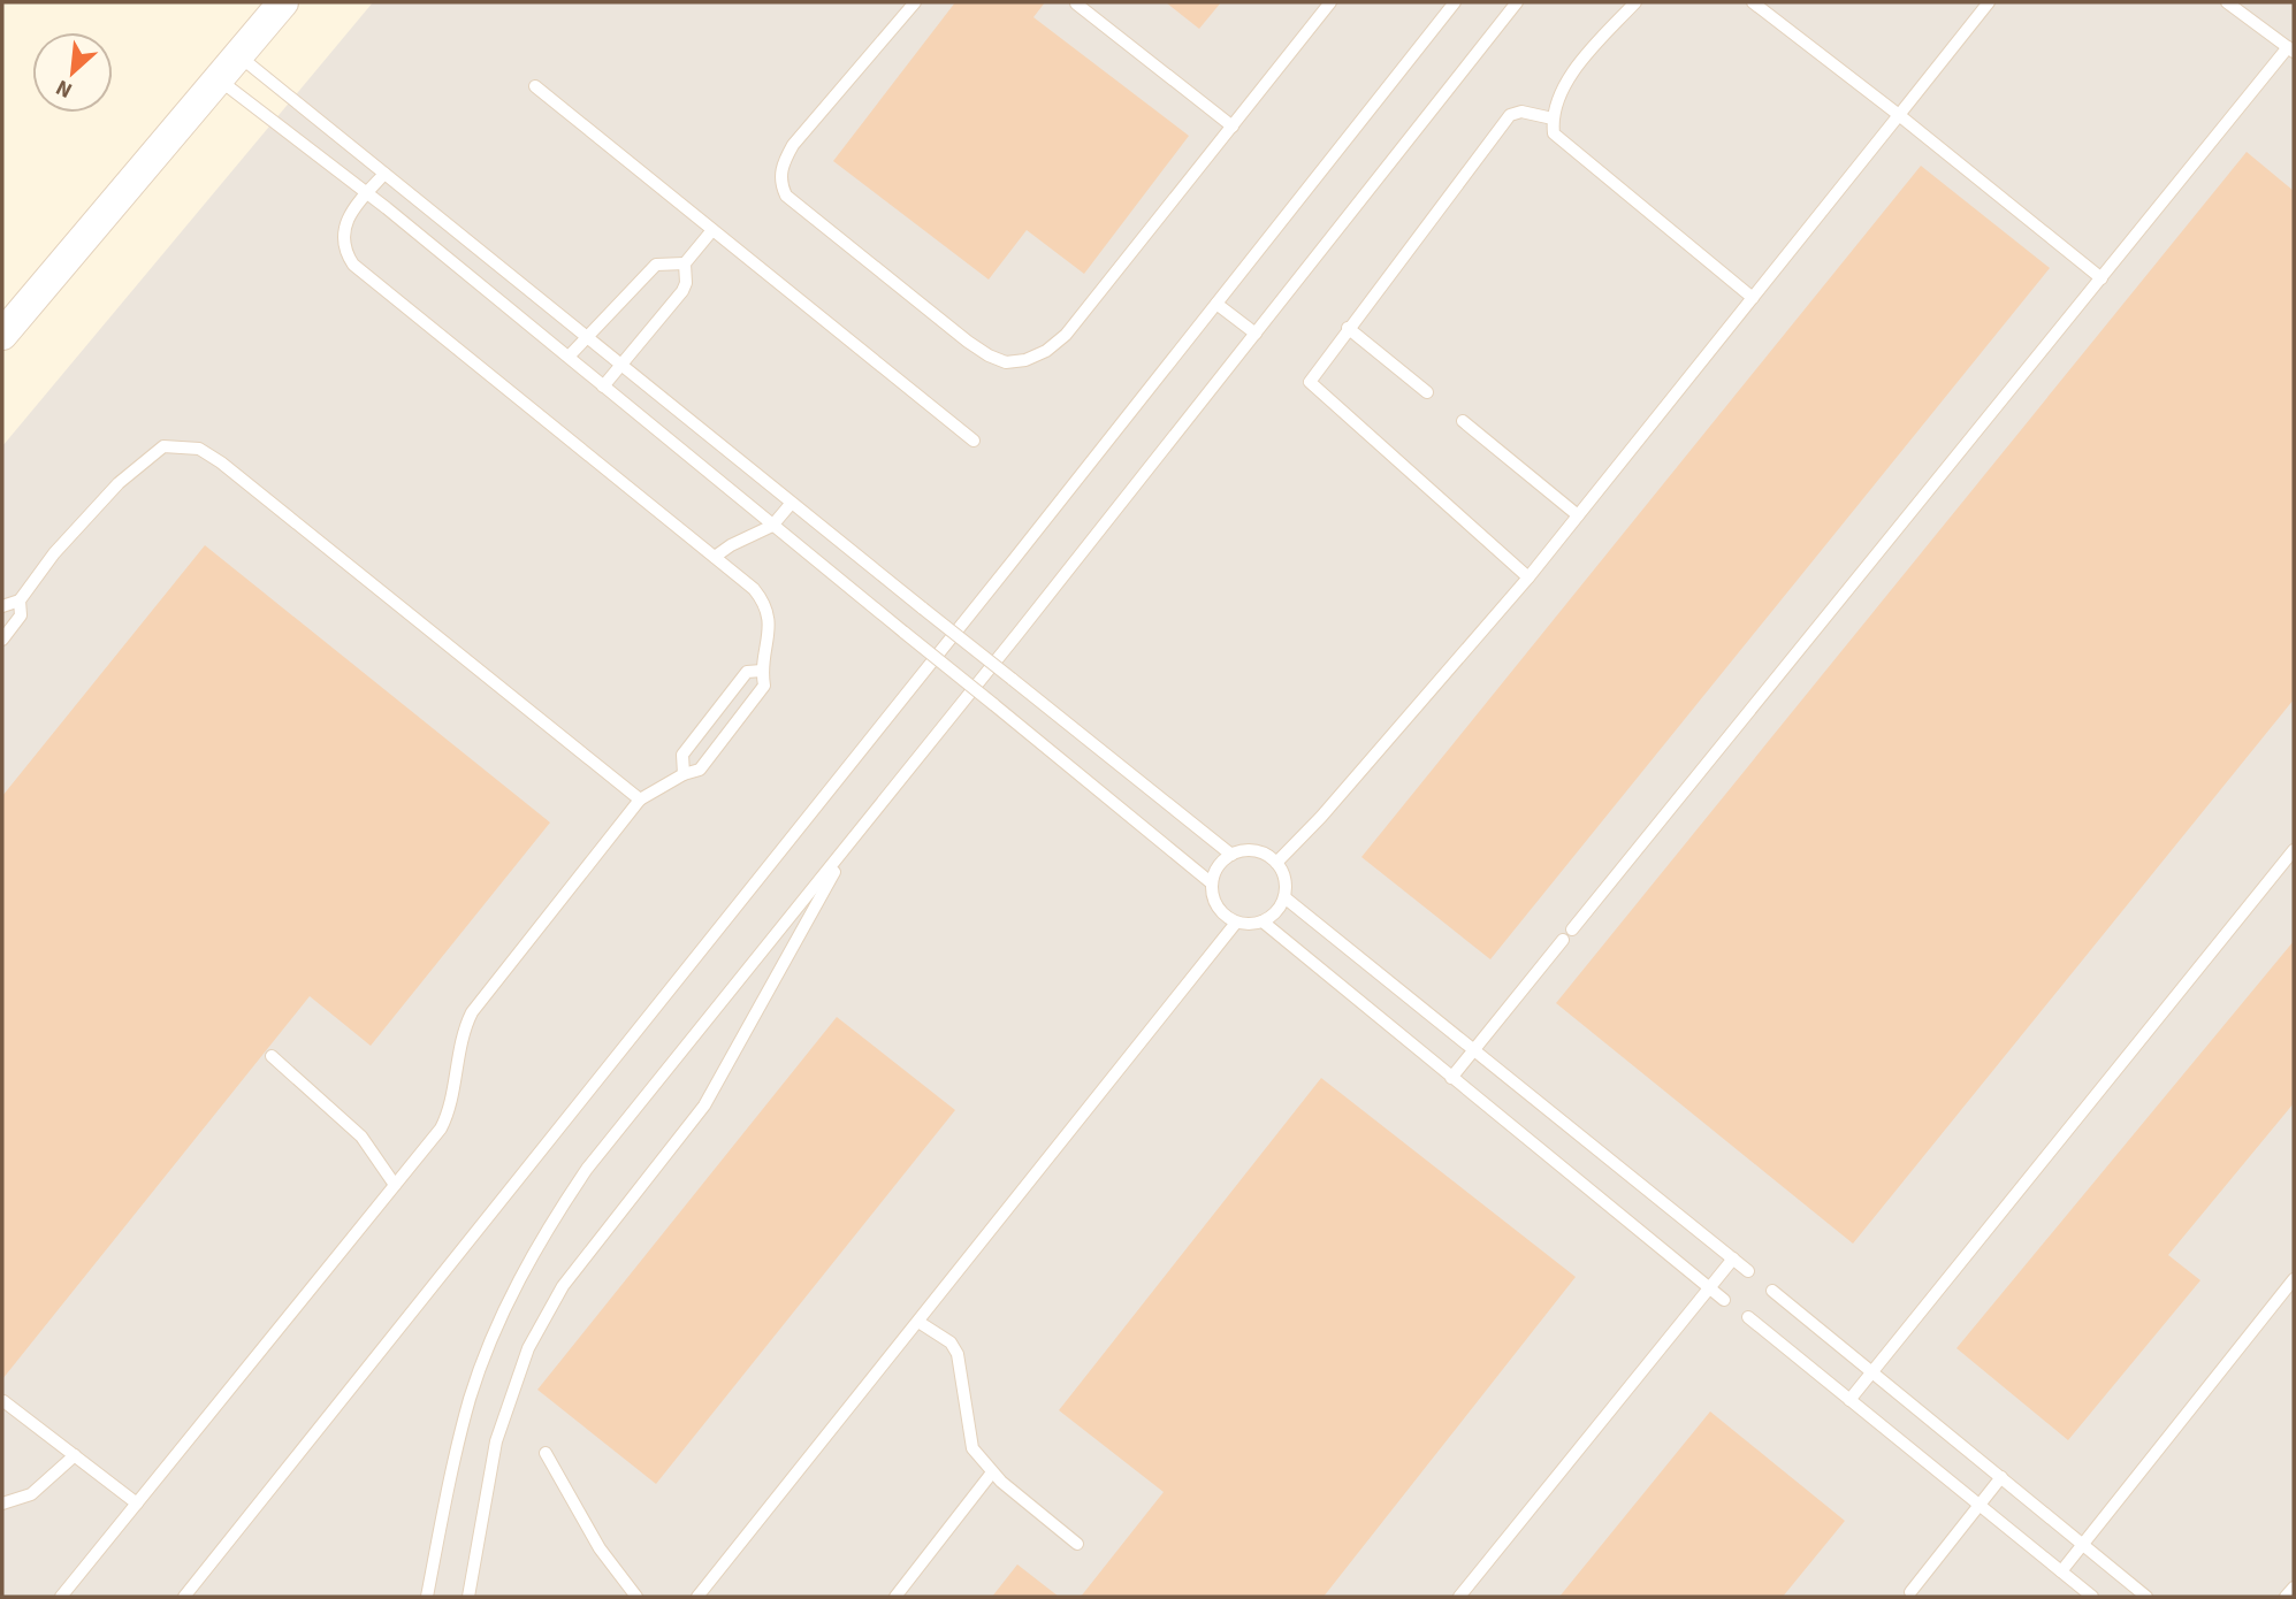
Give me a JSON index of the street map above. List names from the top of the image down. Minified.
{"north":"bottom left"}
